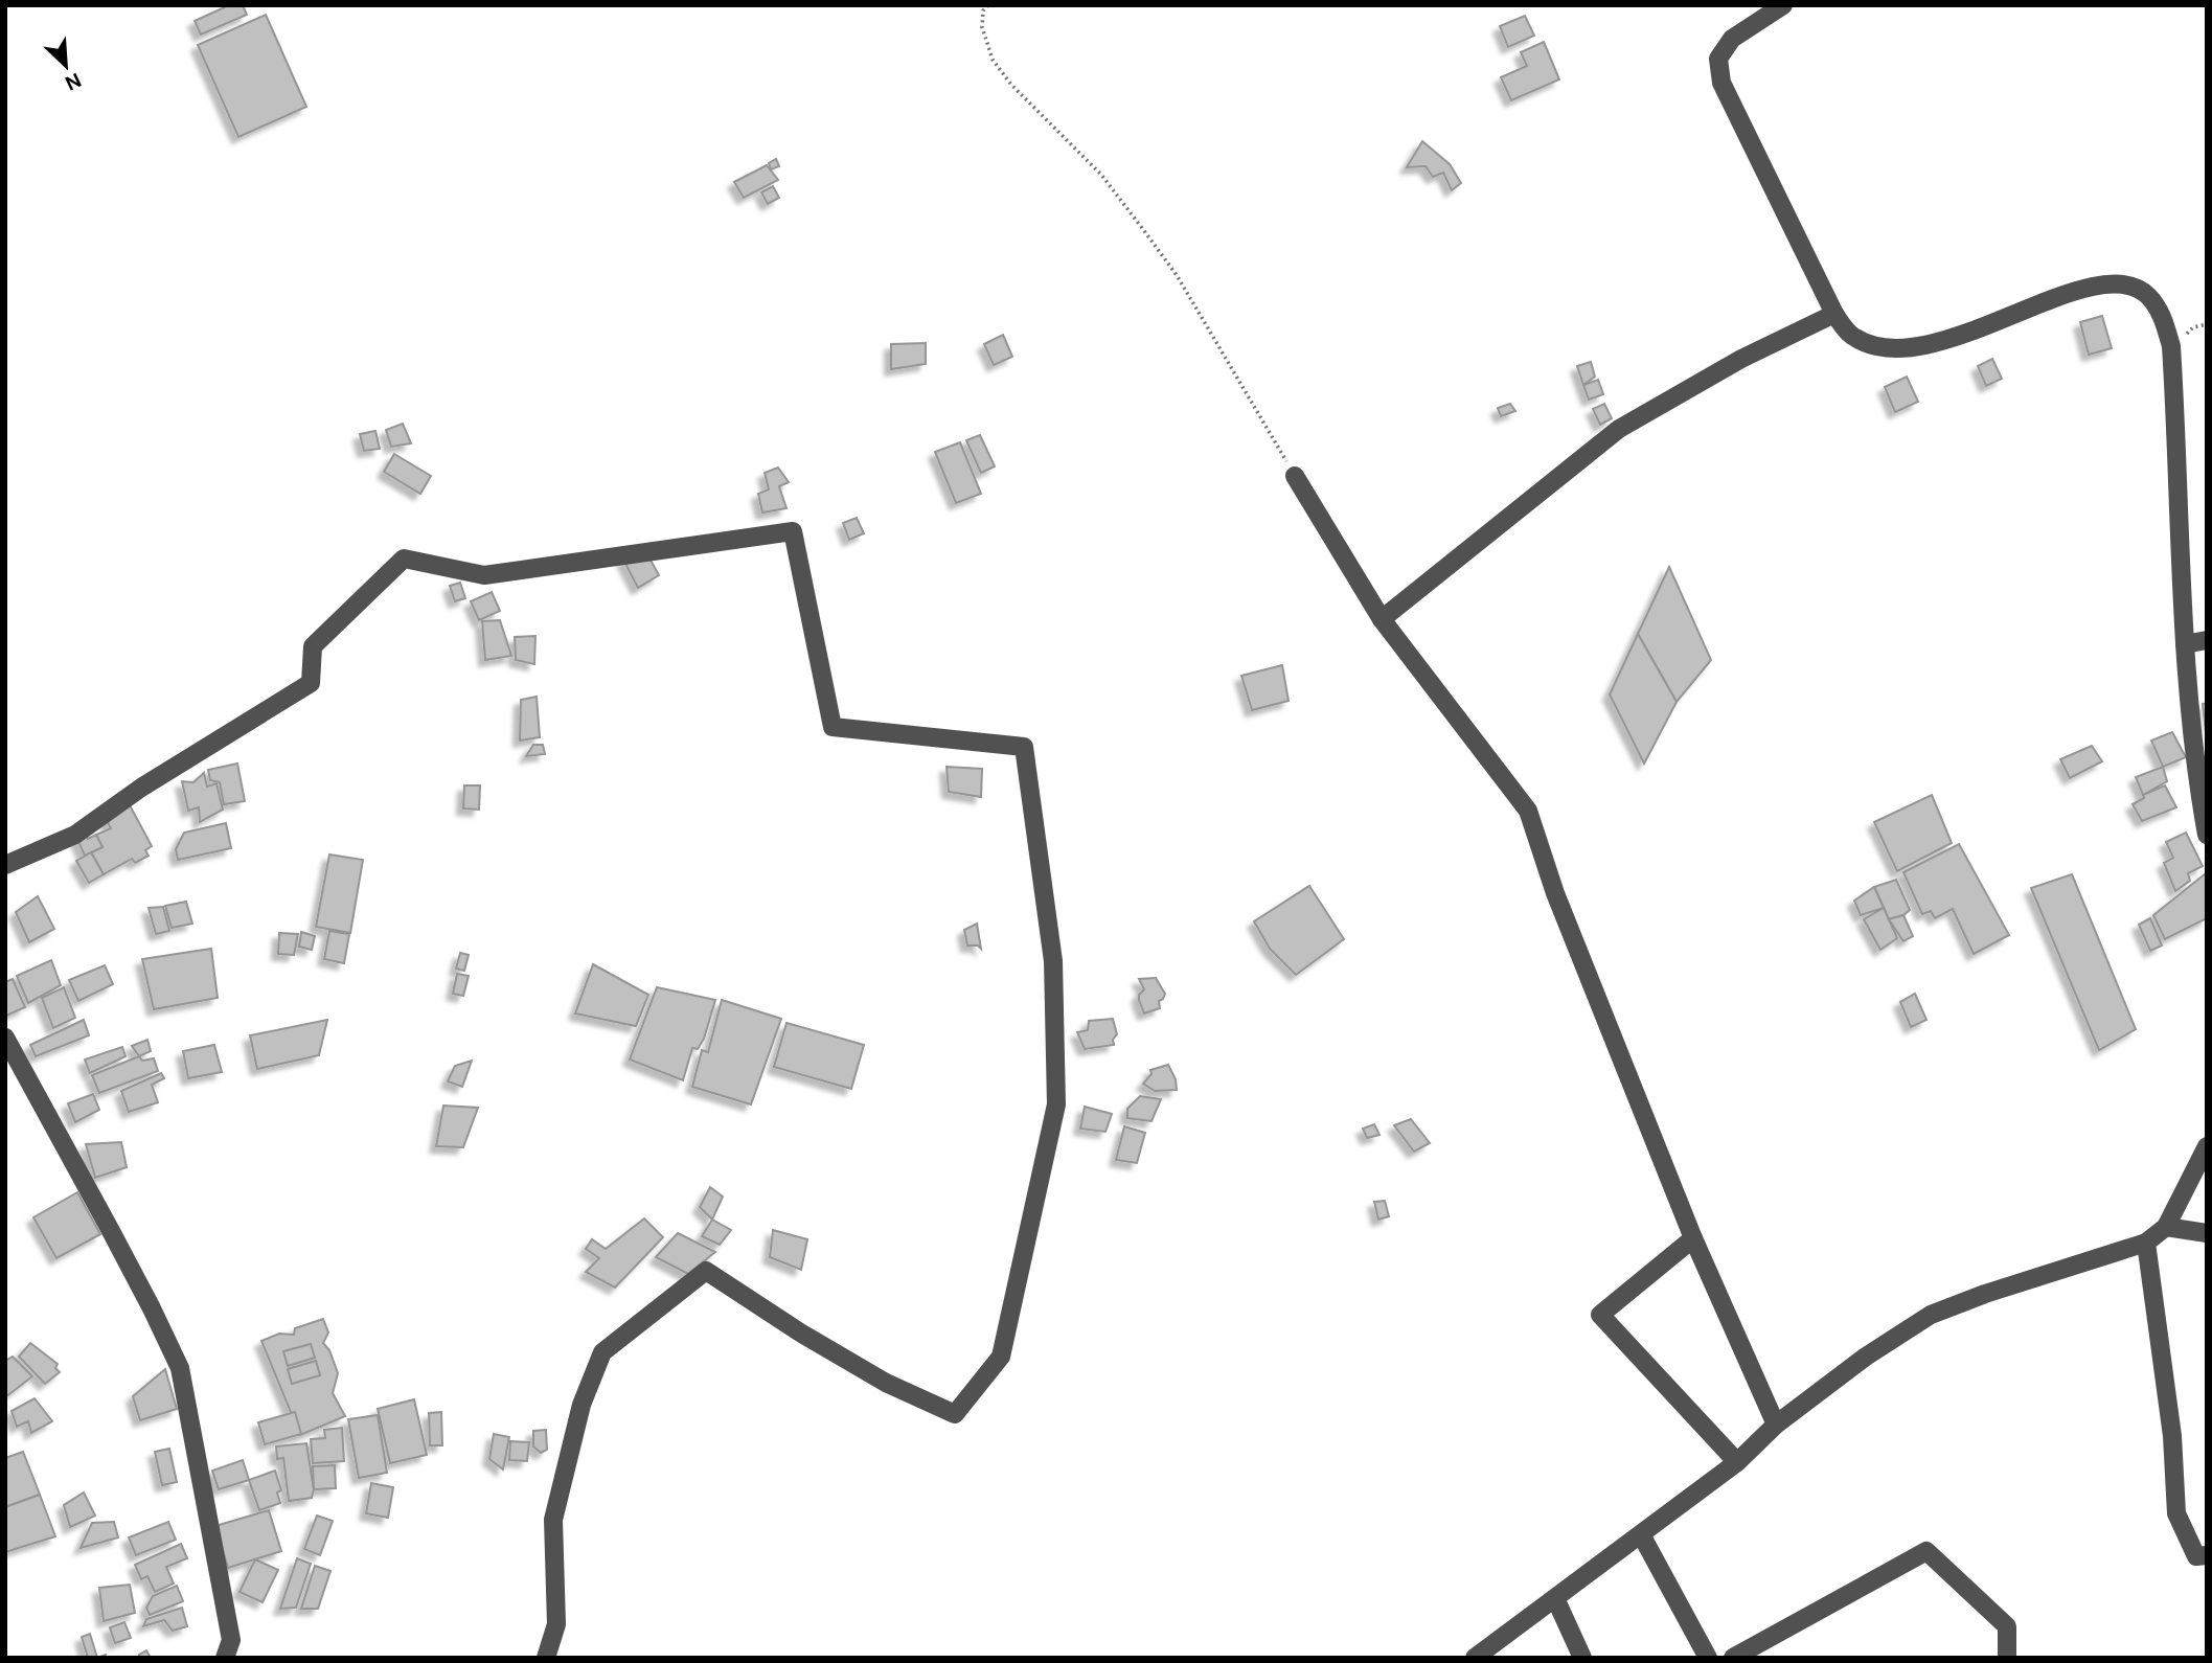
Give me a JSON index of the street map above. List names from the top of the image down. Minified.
{"north":"bottom right"}
